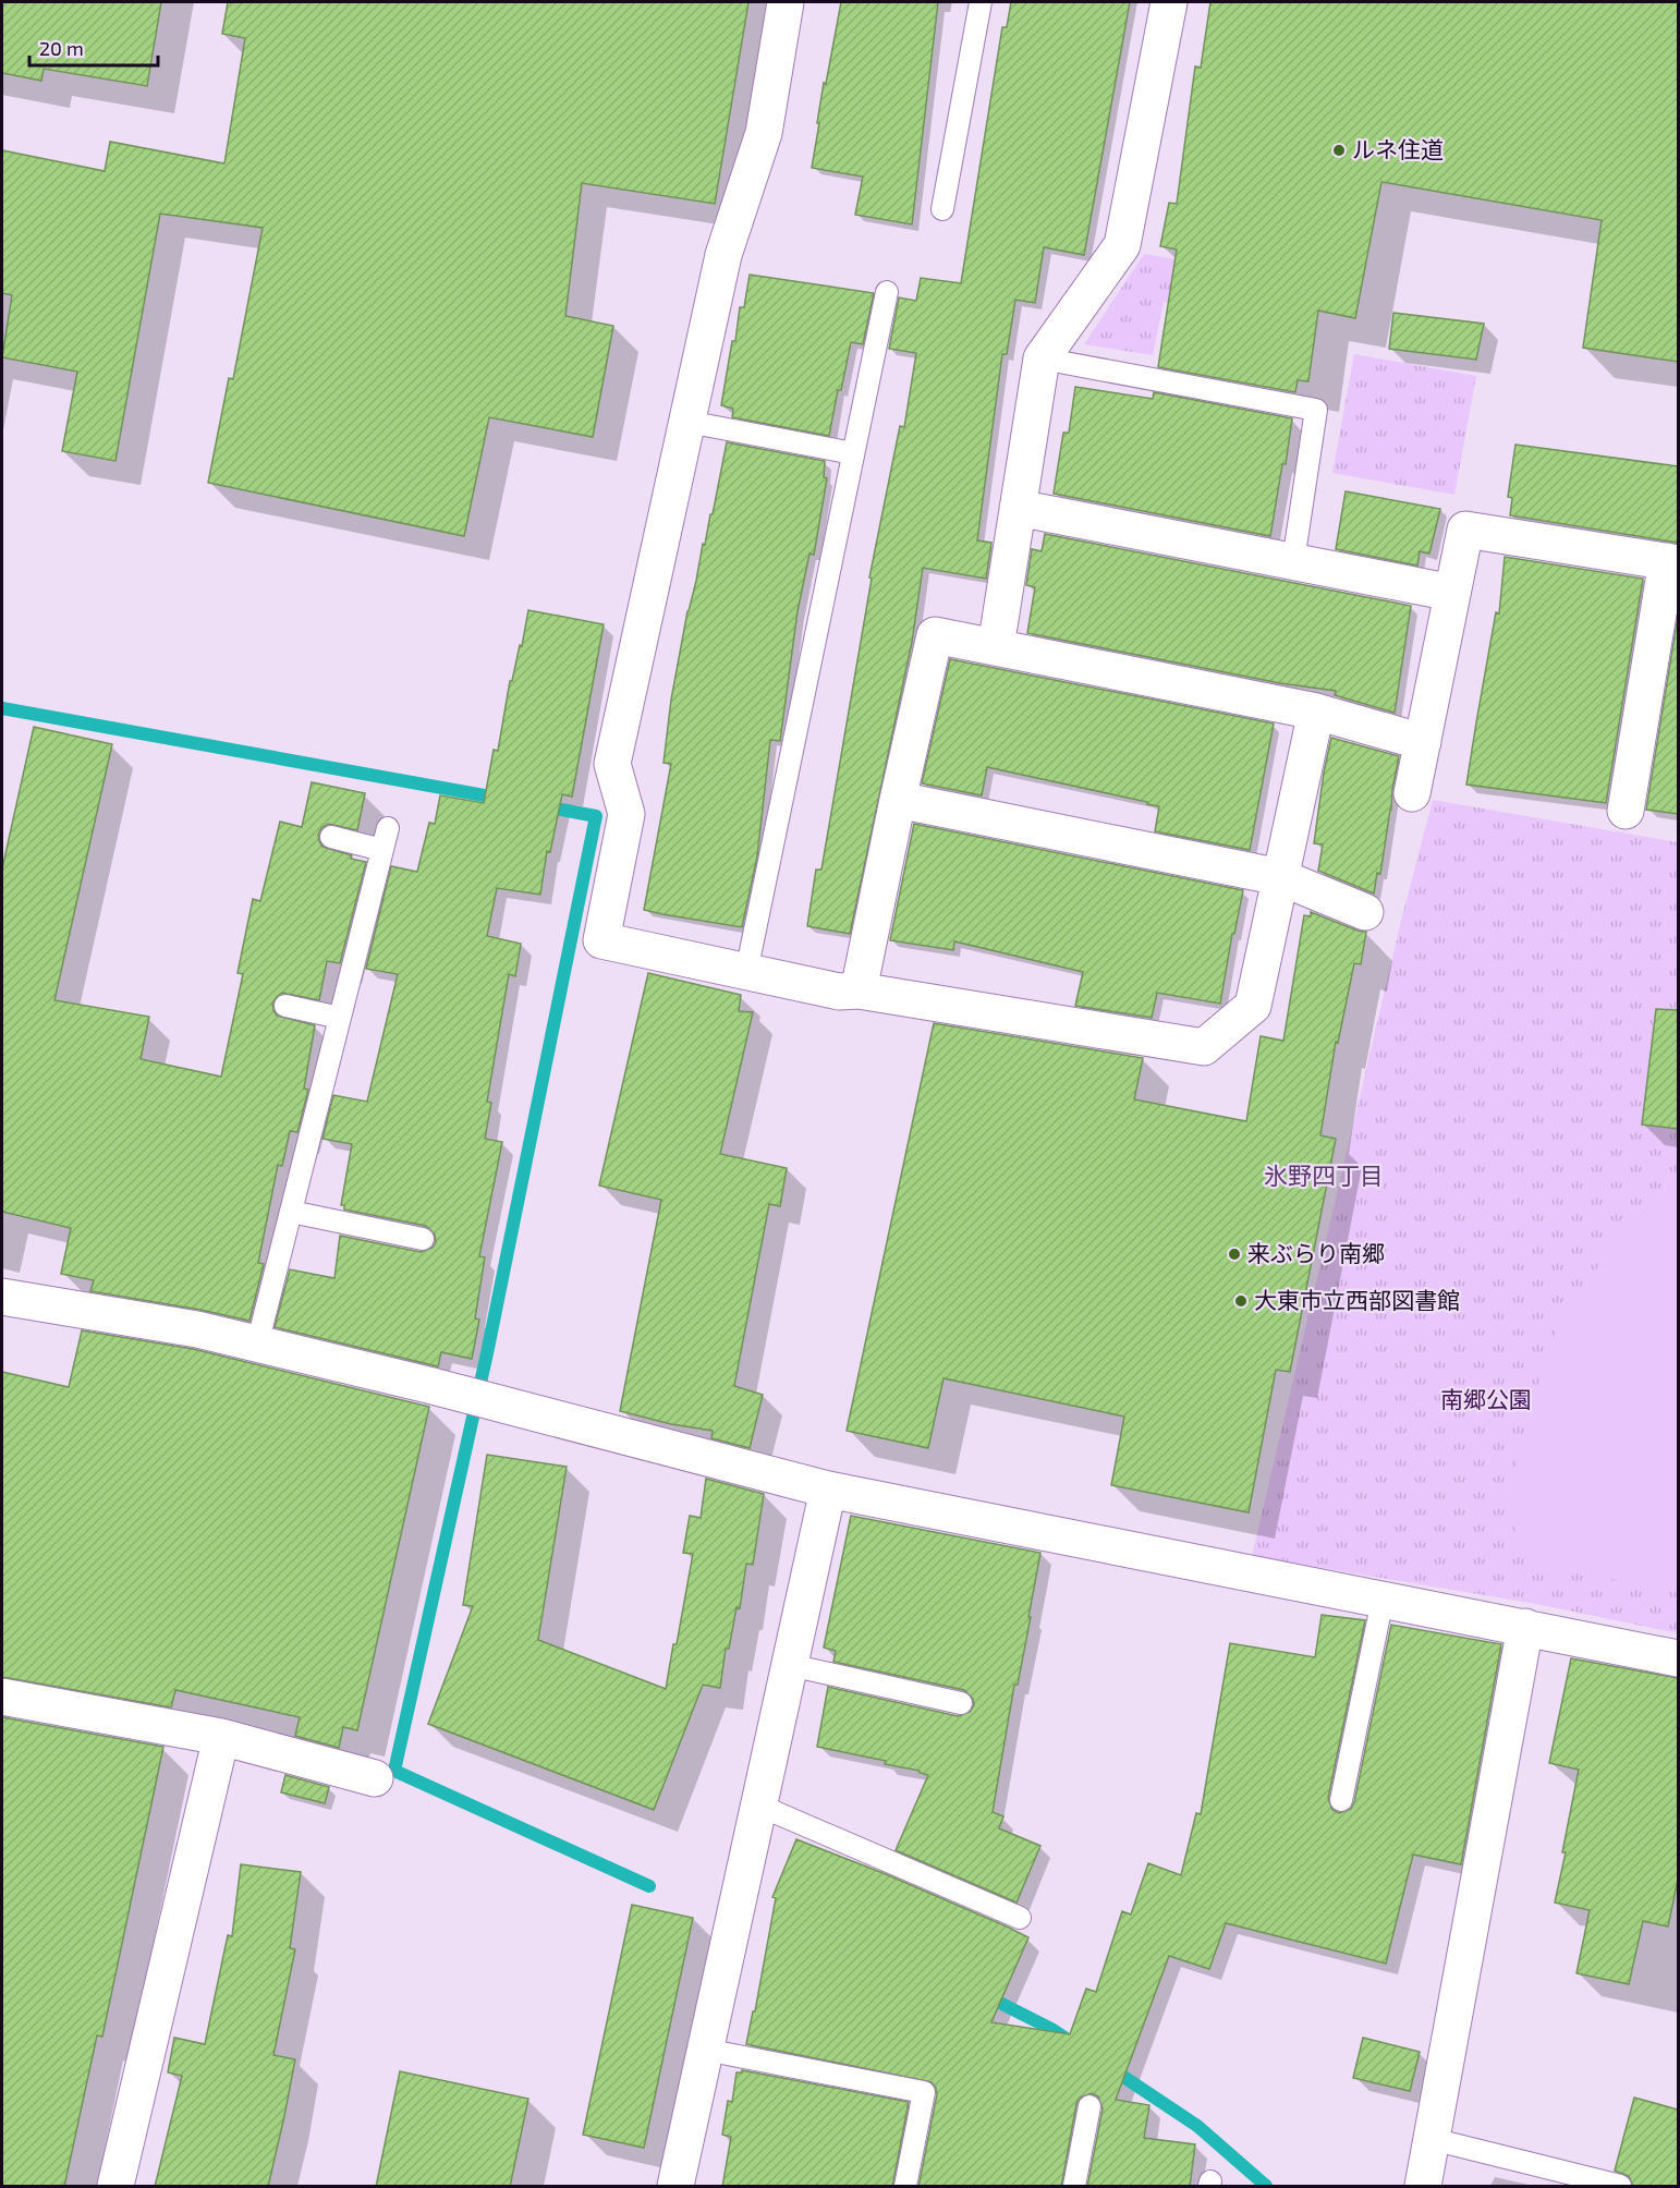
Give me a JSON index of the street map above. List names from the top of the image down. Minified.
{"districts":["氷野四丁目"],"parks":["南郷公園"],"places":["ルネ住道","来ぶらり南郷","大東市立西部図書館"],"scale_bar":"20 m"}
